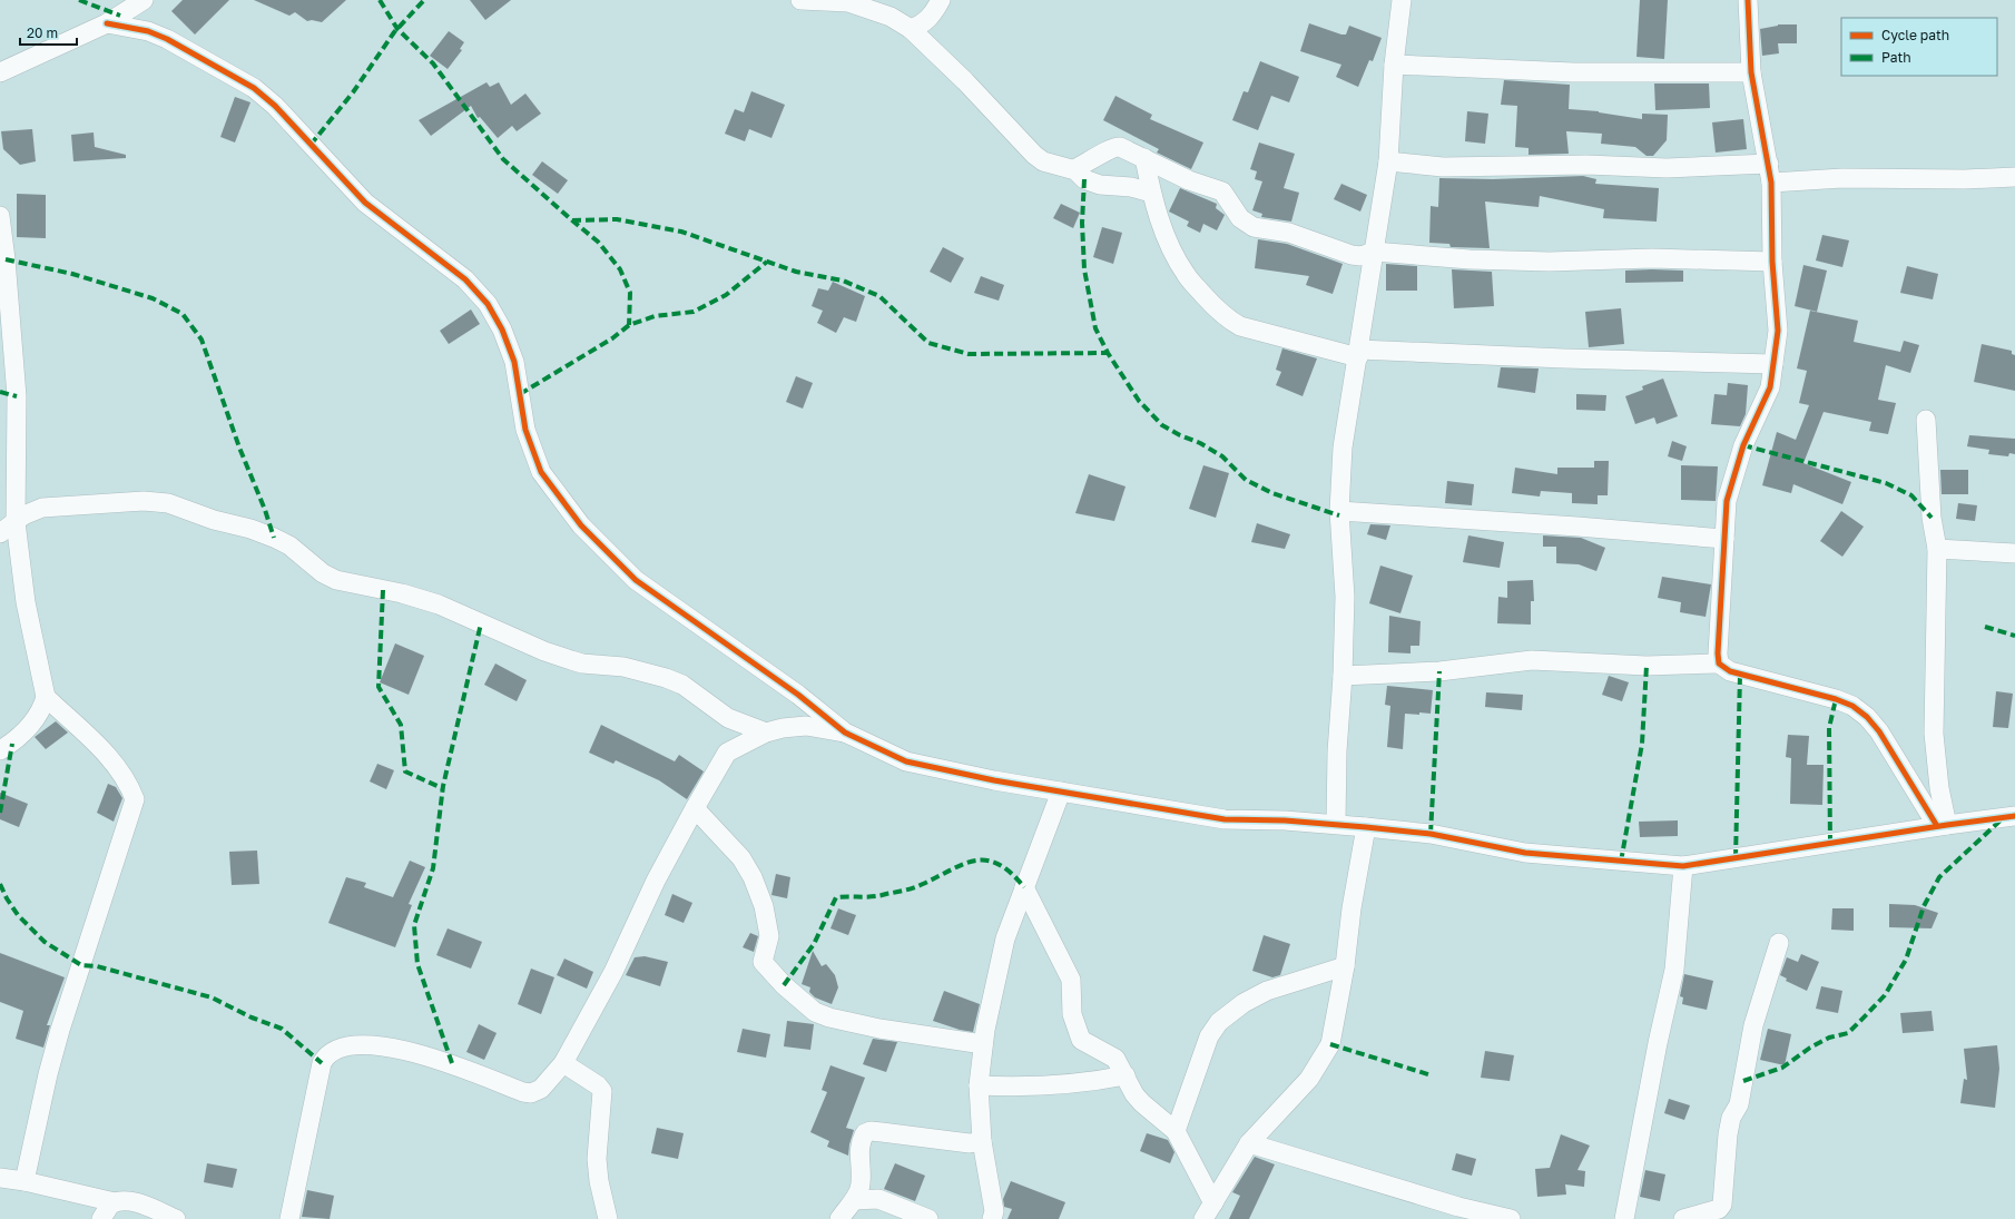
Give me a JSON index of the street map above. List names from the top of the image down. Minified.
{"legend":["Cycle path","Path"],"scale_bar":"20 m"}
